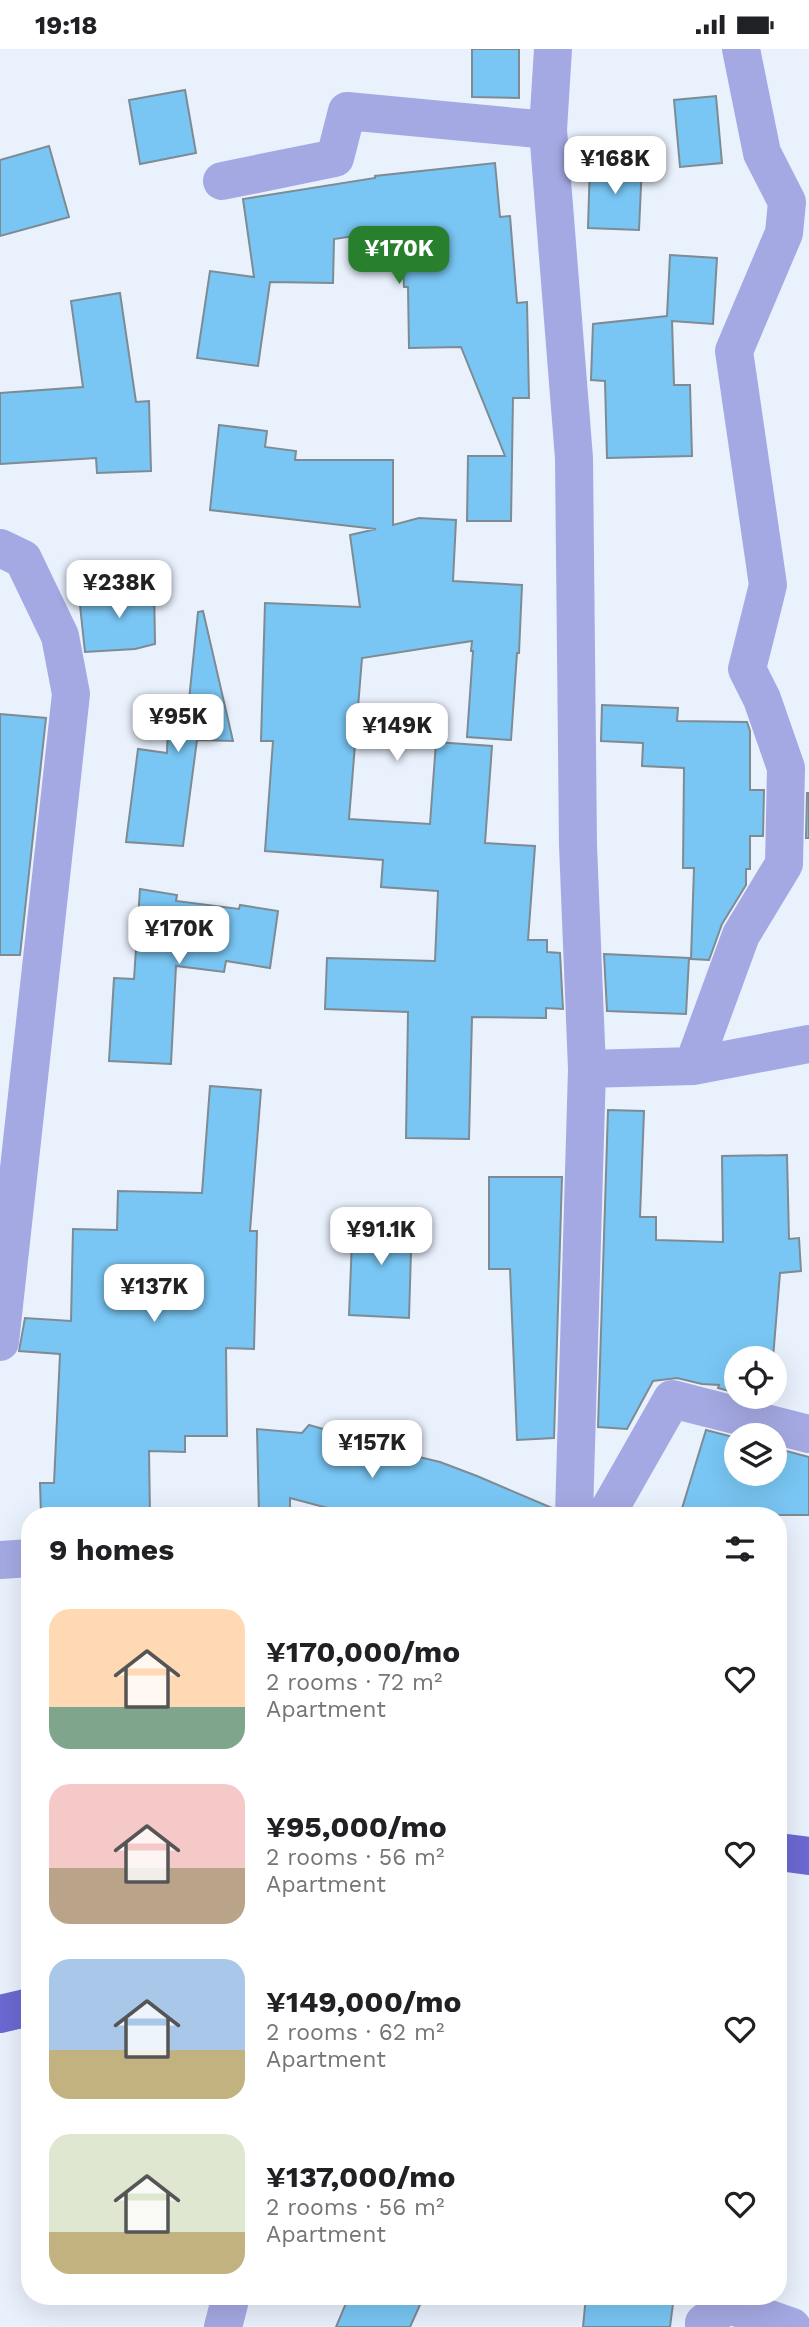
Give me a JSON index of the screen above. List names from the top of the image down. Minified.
{"page":{"status":"19:18","price":["¥168K","¥170K","¥238K","¥95K","¥149K","¥170K","¥91.1K","¥137K","¥157K"],"heading":"9 homes","list":[{"name":"¥170,000/mo","note":"2 rooms · 72 m² · Apartment"},{"name":"¥95,000/mo","note":"2 rooms · 56 m² · Apartment"},{"name":"¥149,000/mo","note":"2 rooms · 62 m² · Apartment"},{"name":"¥137,000/mo","note":"2 rooms · 56 m² · Apartment"}]}}
